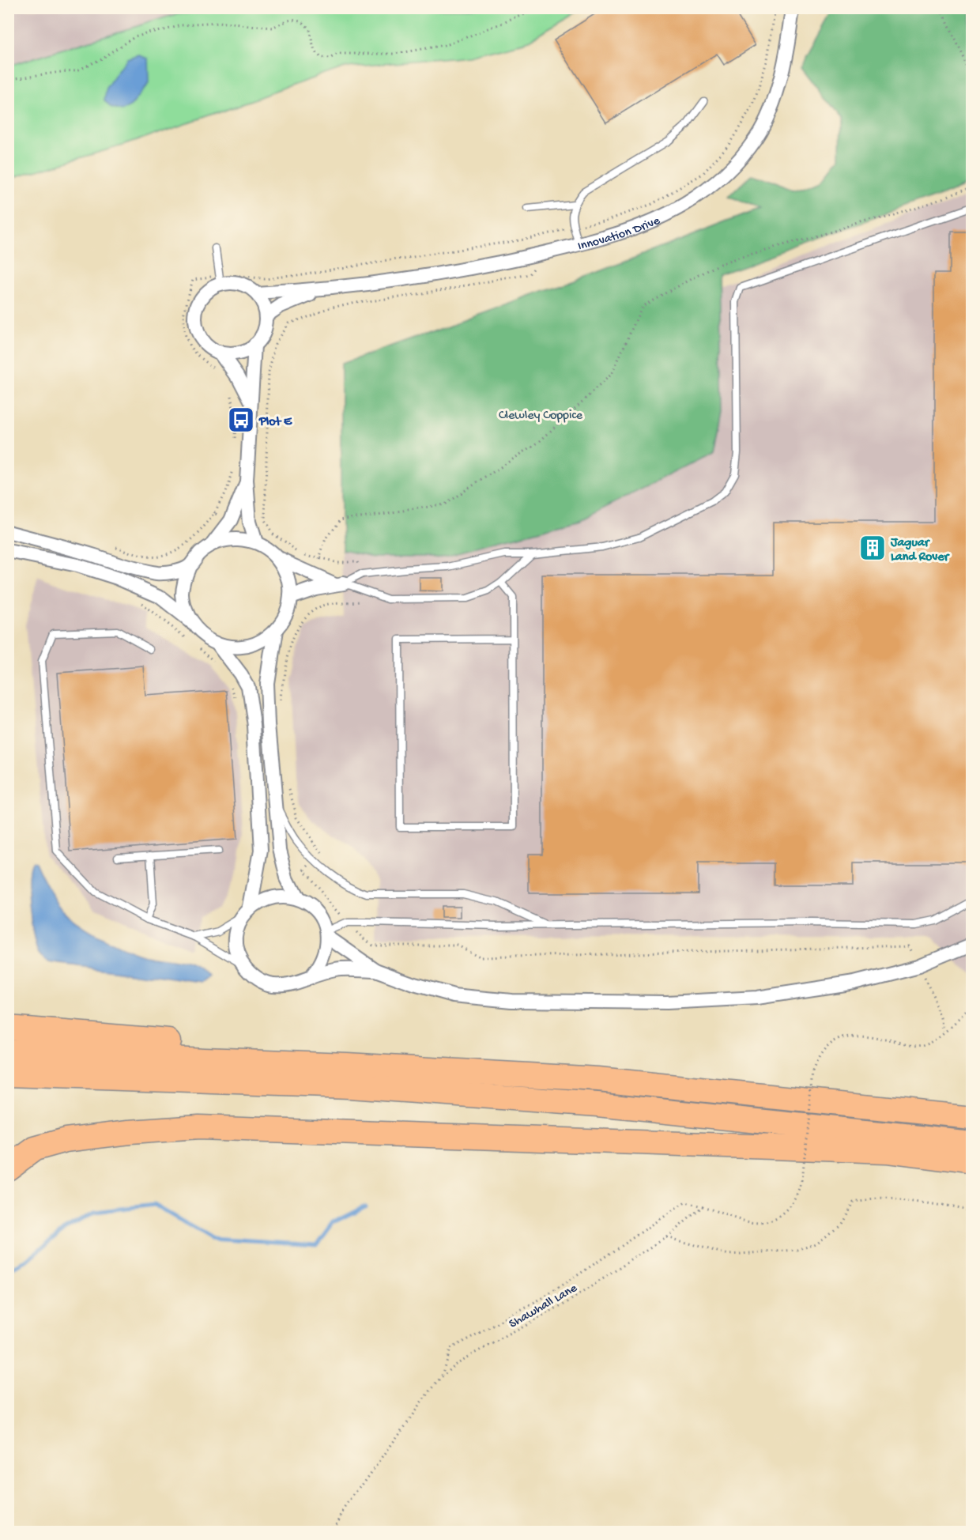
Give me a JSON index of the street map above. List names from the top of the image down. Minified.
{"streets":{"street":["Innovation Drive"],"path":["Shawhall Lane"]},"parks":["Clewley Coppice"],"places":{"bus stop":["Plot E"],"building":["Jaguar Land Rover"]}}
